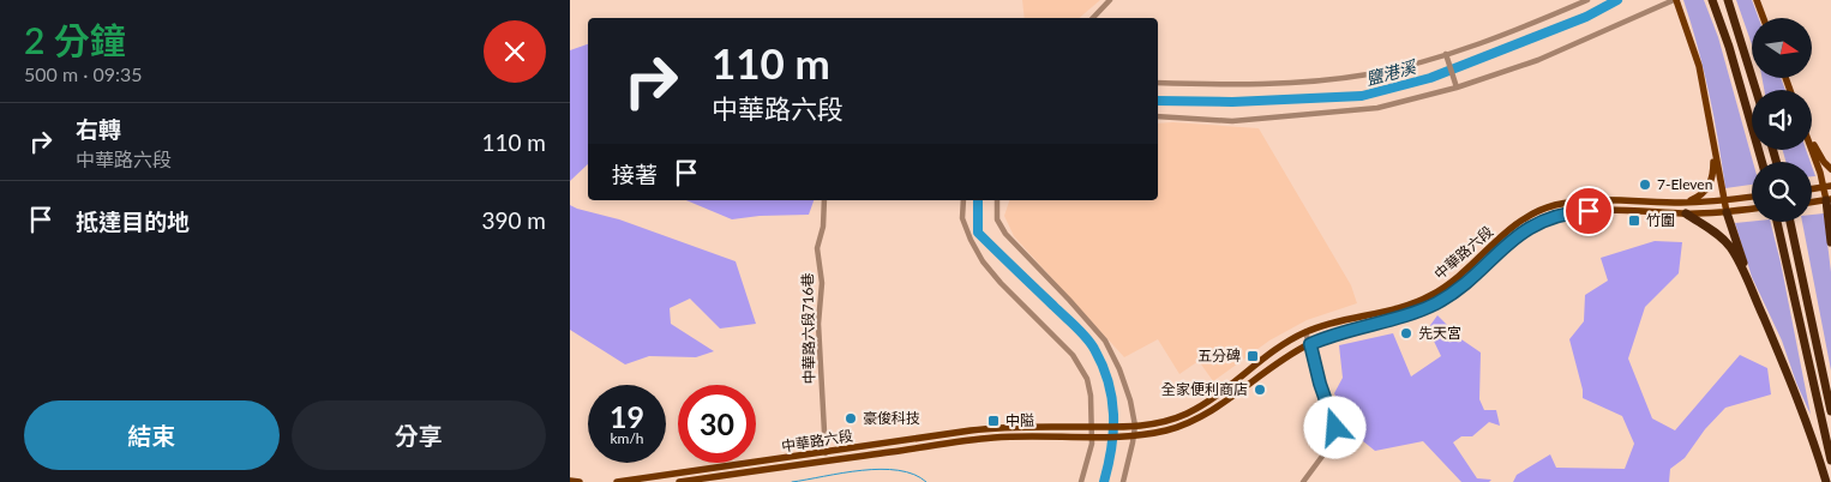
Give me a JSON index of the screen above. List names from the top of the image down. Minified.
{"streets":{"main road":["中華路六段"],"street":["中華路六段716巷"]},"crossings":[["中華路六段","中華路六段716巷"]],"water":["鹽港溪"],"places":{"other":["7-Eleven","先天宮","全家便利商店","豪俊科技"],"transit":["竹圍","五分碑","中隘"]},"north":"right","page":{"heading":["2 分鐘","500 m · 09:35"],"turn":["110 m","中華路六段"],"list":[{"name":"右轉","note":"中華路六段","value":"110 m"},{"name":"抵達目的地","value":"390 m"}],"then":"接著","speed":"19 km/h","limit":"30","buttons":["結束","分享"]}}
